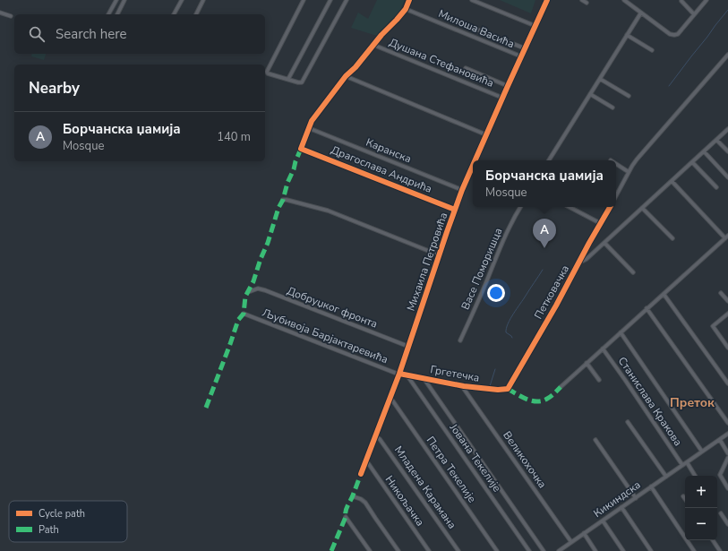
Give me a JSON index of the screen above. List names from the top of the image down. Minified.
{"streets":{"street":["Милоша Васића","Душана Стефановића","Каранска","Драгослава Андрића","Михаила Петровића","Васе Поморишца","Петковачка","Добруџког фронта","Љубивоја Барјактаревића","Гргетечка","Станислава Кракова","Јована Текелије","Великохочка","Петра Текелије","Младена Карамана","Кикиндска","Никољачка"]},"crossings":[["Милоша Васића","Михаила Петровића"],["Душана Стефановића","Михаила Петровића"],["Каранска","Драгослава Андрића"],["Каранска","Михаила Петровића"],["Драгослава Андрића","Михаила Петровића"],["Михаила Петровића","Добруџког фронта"],["Михаила Петровића","Љубивоја Барјактаревића"],["Михаила Петровића","Гргетечка"],["Михаила Петровића","Петра Текелије"],["Михаила Петровића","Младена Карамана"],["Михаила Петровића","Никољачка"],["Петковачка","Гргетечка"],["Љубивоја Барјактаревића","Гргетечка"],["Гргетечка","Јована Текелије"],["Гргетечка","Великохочка"],["Станислава Кракова","Кикиндска"],["Великохочка","Кикиндска"]],"districts":["Преток"],"legend":["Cycle path","Path"],"page":{"search":"Search here","heading":"Nearby","list":[{"mark":"A","name":"Борчанска џамија","note":"Mosque","value":"140 m"}],"popup":["Борчанска џамија","Mosque"],"pins":"A","map_buttons":["+","−"]}}
